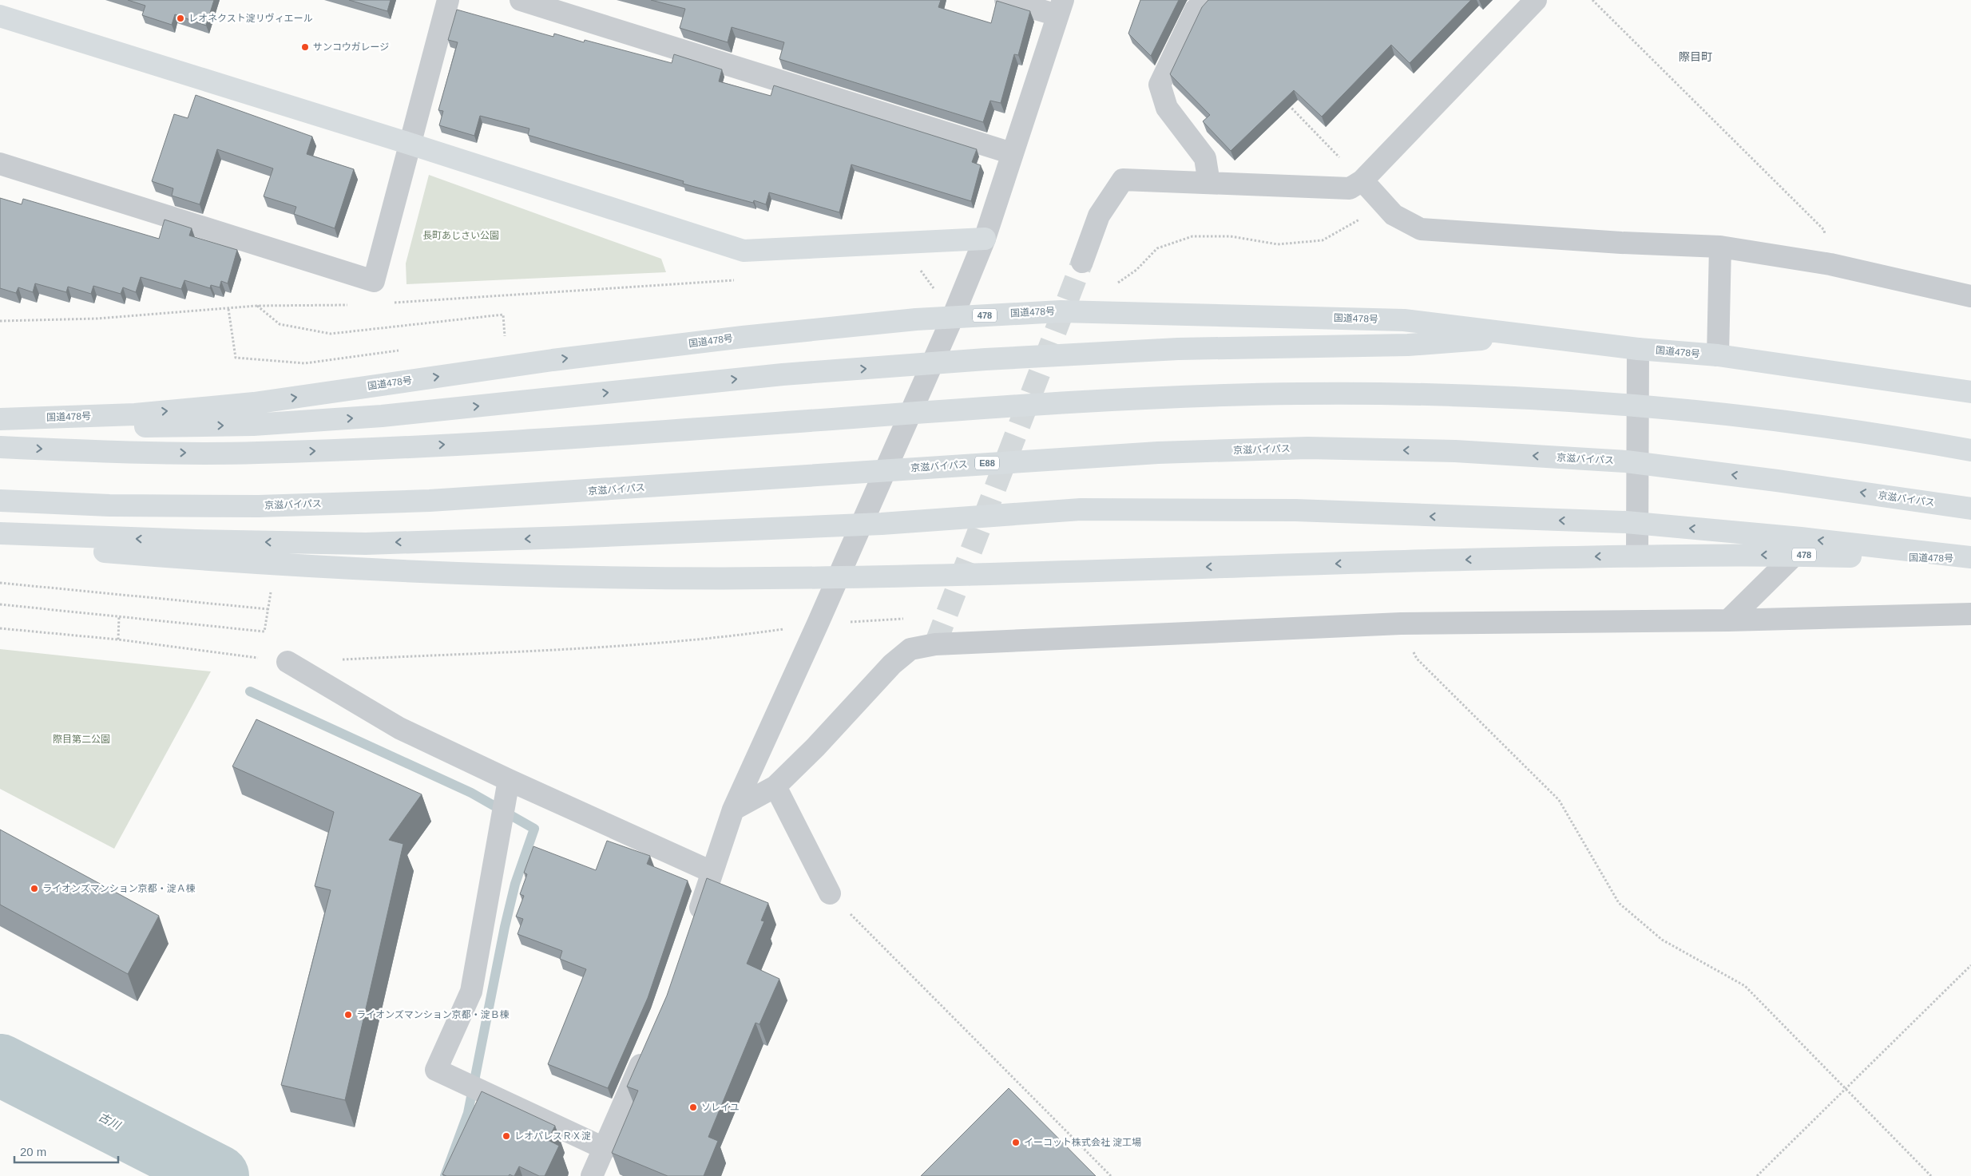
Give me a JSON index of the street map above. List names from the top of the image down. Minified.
{"streets":{"main road":["国道478号","478","京滋バイパス","E88"]},"districts":["際目町"],"water":["古川"],"parks":["長町あじさい公園","際目第二公園"],"places":["レオネクスト淀リヴィエール","サンコウガレージ","ライオンズマンション京都・淀Ａ棟","ライオンズマンション京都・淀Ｂ棟","ソレイユ","レオパレスＲＸ淀","イーコット株式会社 淀工場"],"scale_bar":"20 m"}
